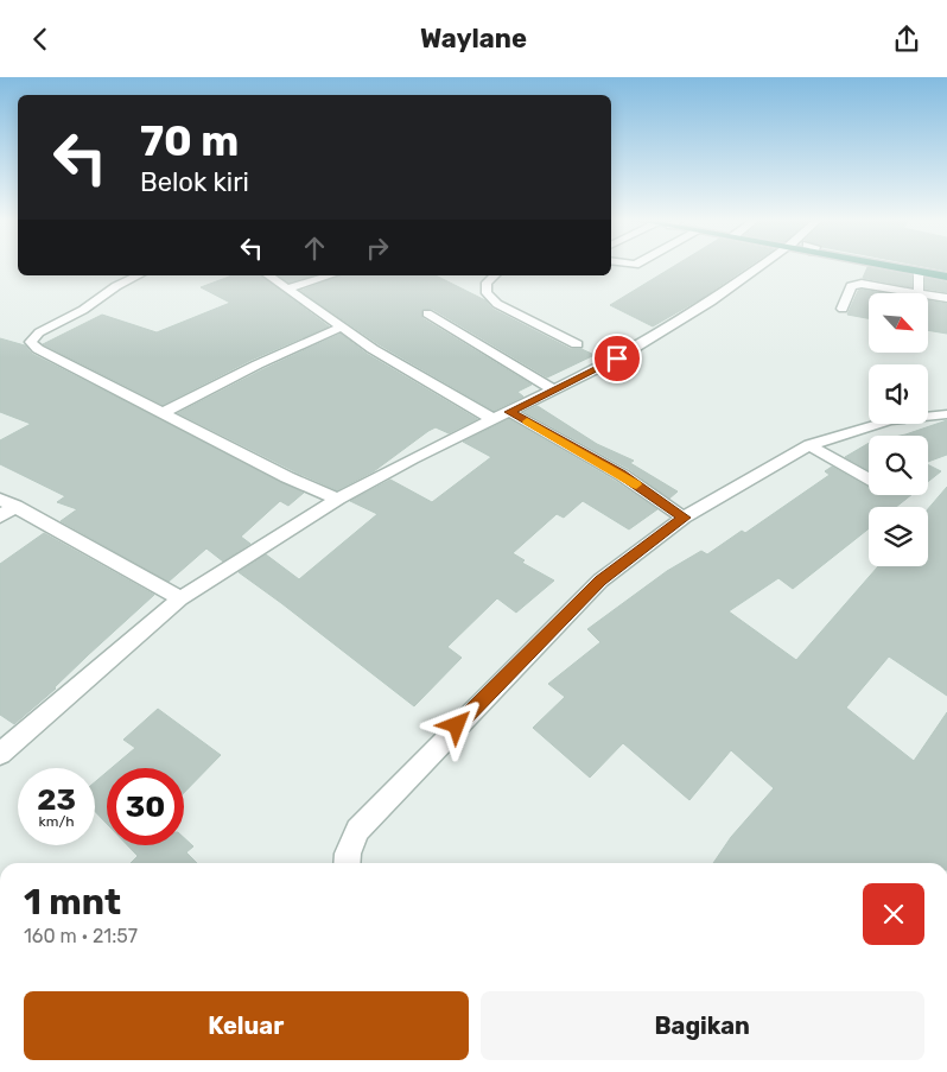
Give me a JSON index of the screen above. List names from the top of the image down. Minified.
{"north":"bottom right","page":{"header":"Waylane","turn":["70 m","Belok kiri"],"speed":"23 km/h","limit":"30","heading":["1 mnt","160 m · 21:57"],"buttons":["Keluar","Bagikan"]}}
